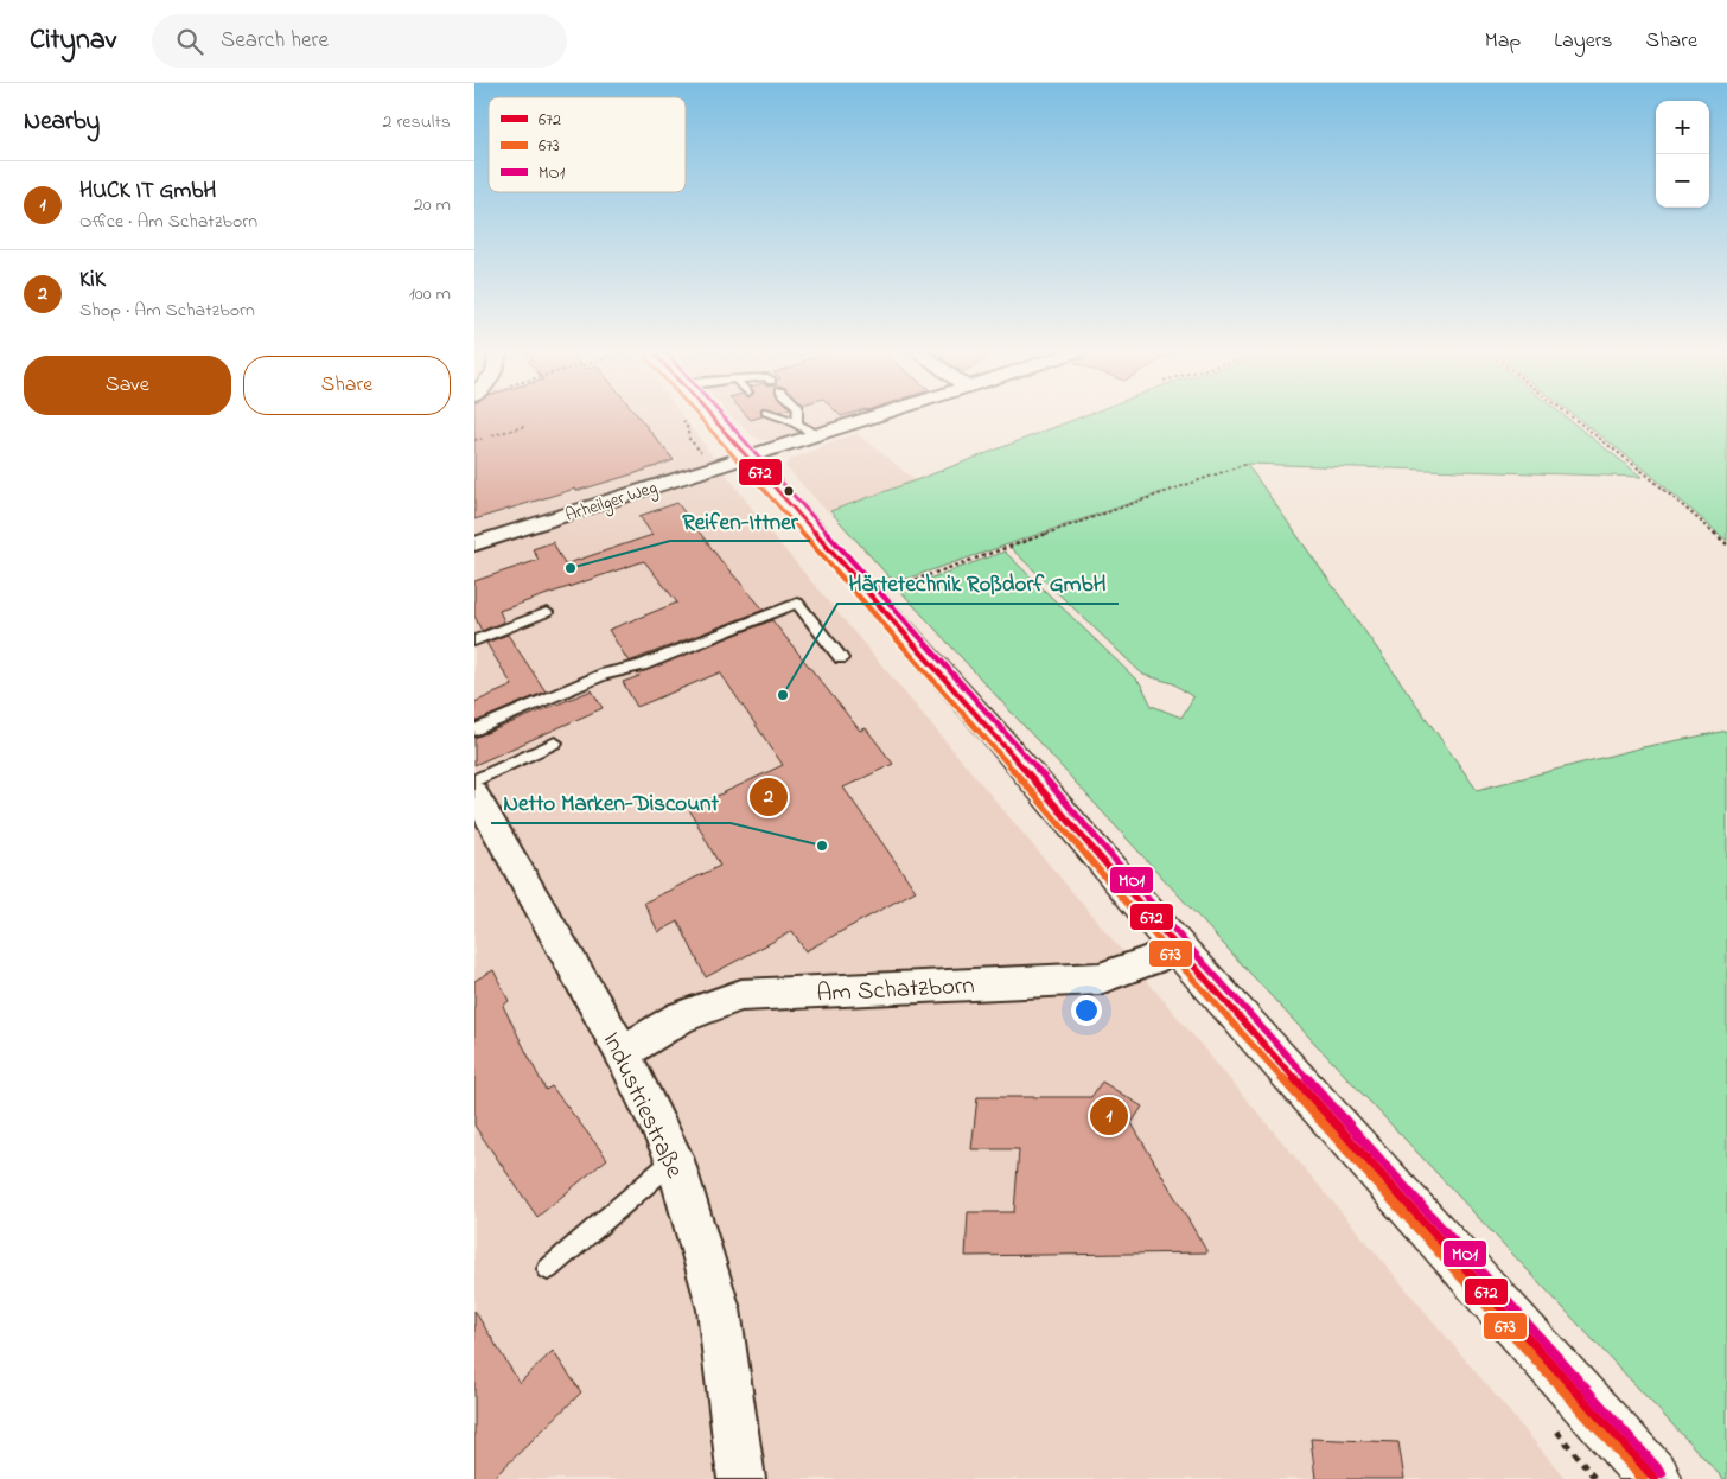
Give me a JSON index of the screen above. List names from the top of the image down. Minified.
{"streets":{"street":["Arheilger Weg","Am Schatzborn","Industriestraße"]},"crossings":[["Am Schatzborn","Industriestraße"]],"places":["Reifen-Ittner","Härtetechnik Roßdorf GmbH","Netto Marken-Discount"],"lines":["transit line 672","transit line 673","transit line MO1"],"legend":["672","673","MO1"],"page":{"header":"Citynav","search":"Search here","nav":["Map","Layers","Share"],"heading":["Nearby","2 results"],"map_buttons":["+","−"],"list":[{"mark":"1","name":"HUCK IT GmbH","note":"Office · Am Schatzborn","value":"20 m"},{"mark":"2","name":"KiK","note":"Shop · Am Schatzborn","value":"100 m"}],"buttons":["Save","Share"],"pins":["2","1"]}}
